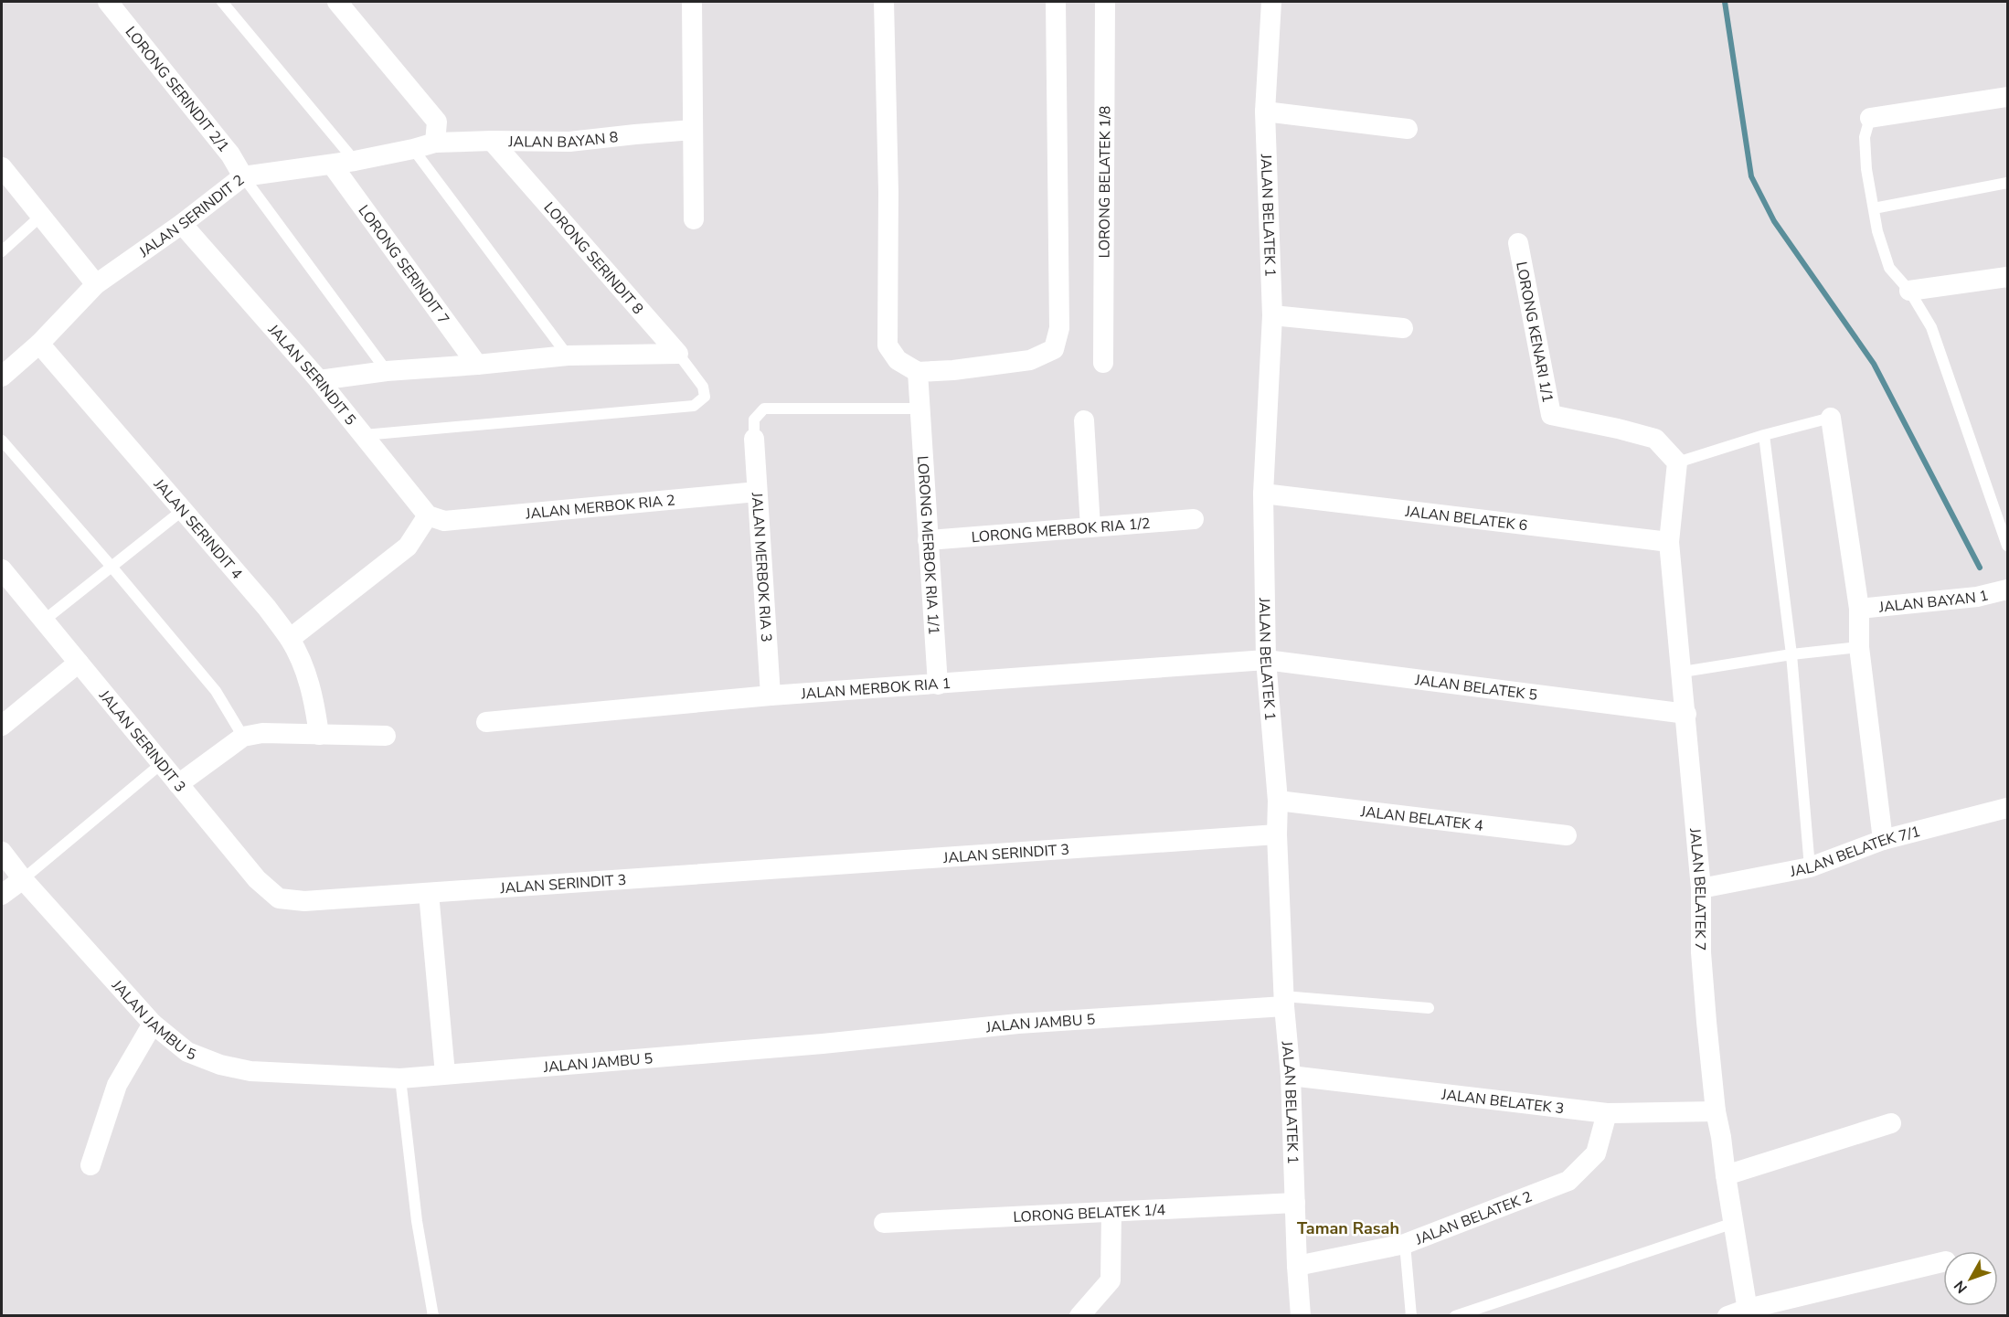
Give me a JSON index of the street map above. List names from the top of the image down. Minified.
{"streets":{"street":["LORONG SERINDIT 2/1","JALAN BAYAN 8","LORONG BELATEK 1/8","JALAN BELATEK 1","JALAN SERINDIT 2","LORONG SERINDIT 8","LORONG SERINDIT 7","LORONG KENARI 1/1","JALAN SERINDIT 5","JALAN MERBOK RIA 2","JALAN BELATEK 6","JALAN SERINDIT 4","LORONG MERBOK RIA 1/2","LORONG MERBOK RIA 1/1","JALAN MERBOK RIA 3","JALAN BAYAN 1","JALAN BELATEK 5","JALAN MERBOK RIA 1","JALAN SERINDIT 3","JALAN BELATEK 4","JALAN BELATEK 7/1","JALAN BELATEK 7","JALAN JAMBU 5","JALAN BELATEK 3","LORONG BELATEK 1/4","JALAN BELATEK 2"]},"crossings":[["LORONG SERINDIT 2/1","JALAN SERINDIT 2"],["JALAN BAYAN 8","JALAN SERINDIT 2"],["JALAN BAYAN 8","LORONG SERINDIT 8"],["JALAN BELATEK 1","JALAN BELATEK 6"],["JALAN BELATEK 1","JALAN BELATEK 5"],["JALAN BELATEK 1","JALAN MERBOK RIA 1"],["JALAN BELATEK 1","JALAN SERINDIT 3"],["JALAN BELATEK 1","JALAN BELATEK 4"],["JALAN BELATEK 1","JALAN JAMBU 5"],["JALAN BELATEK 1","JALAN BELATEK 3"],["JALAN BELATEK 1","LORONG BELATEK 1/4"],["JALAN BELATEK 1","JALAN BELATEK 2"],["JALAN SERINDIT 2","LORONG SERINDIT 8"],["JALAN SERINDIT 2","LORONG SERINDIT 7"],["JALAN SERINDIT 2","JALAN SERINDIT 5"],["JALAN SERINDIT 2","JALAN SERINDIT 4"],["LORONG KENARI 1/1","JALAN BELATEK 7"],["JALAN SERINDIT 5","JALAN MERBOK RIA 2"],["JALAN MERBOK RIA 2","JALAN MERBOK RIA 3"],["JALAN BELATEK 6","JALAN BELATEK 7"],["LORONG MERBOK RIA 1/2","LORONG MERBOK RIA 1/1"],["LORONG MERBOK RIA 1/1","JALAN MERBOK RIA 1"],["JALAN MERBOK RIA 3","JALAN MERBOK RIA 1"],["JALAN BELATEK 5","JALAN MERBOK RIA 1"],["JALAN BELATEK 5","JALAN BELATEK 7"],["JALAN BELATEK 7/1","JALAN BELATEK 7"],["JALAN BELATEK 7","JALAN BELATEK 3"],["JALAN BELATEK 3","JALAN BELATEK 2"]],"districts":["Taman Rasah"],"north":"bottom left"}
